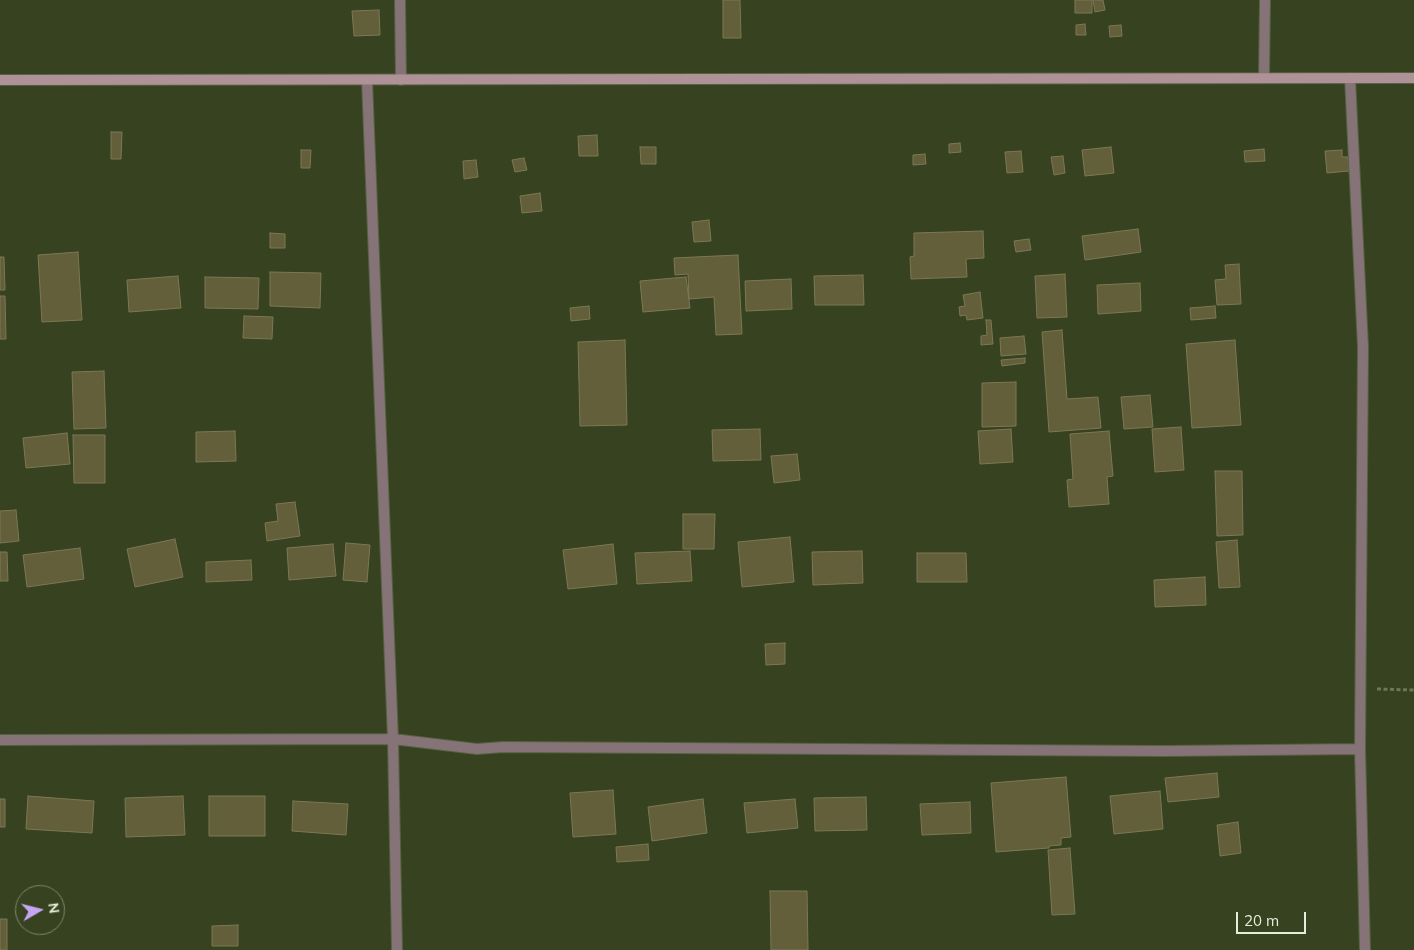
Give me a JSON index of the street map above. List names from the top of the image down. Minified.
{"scale_bar":"20 m","north":"right"}
